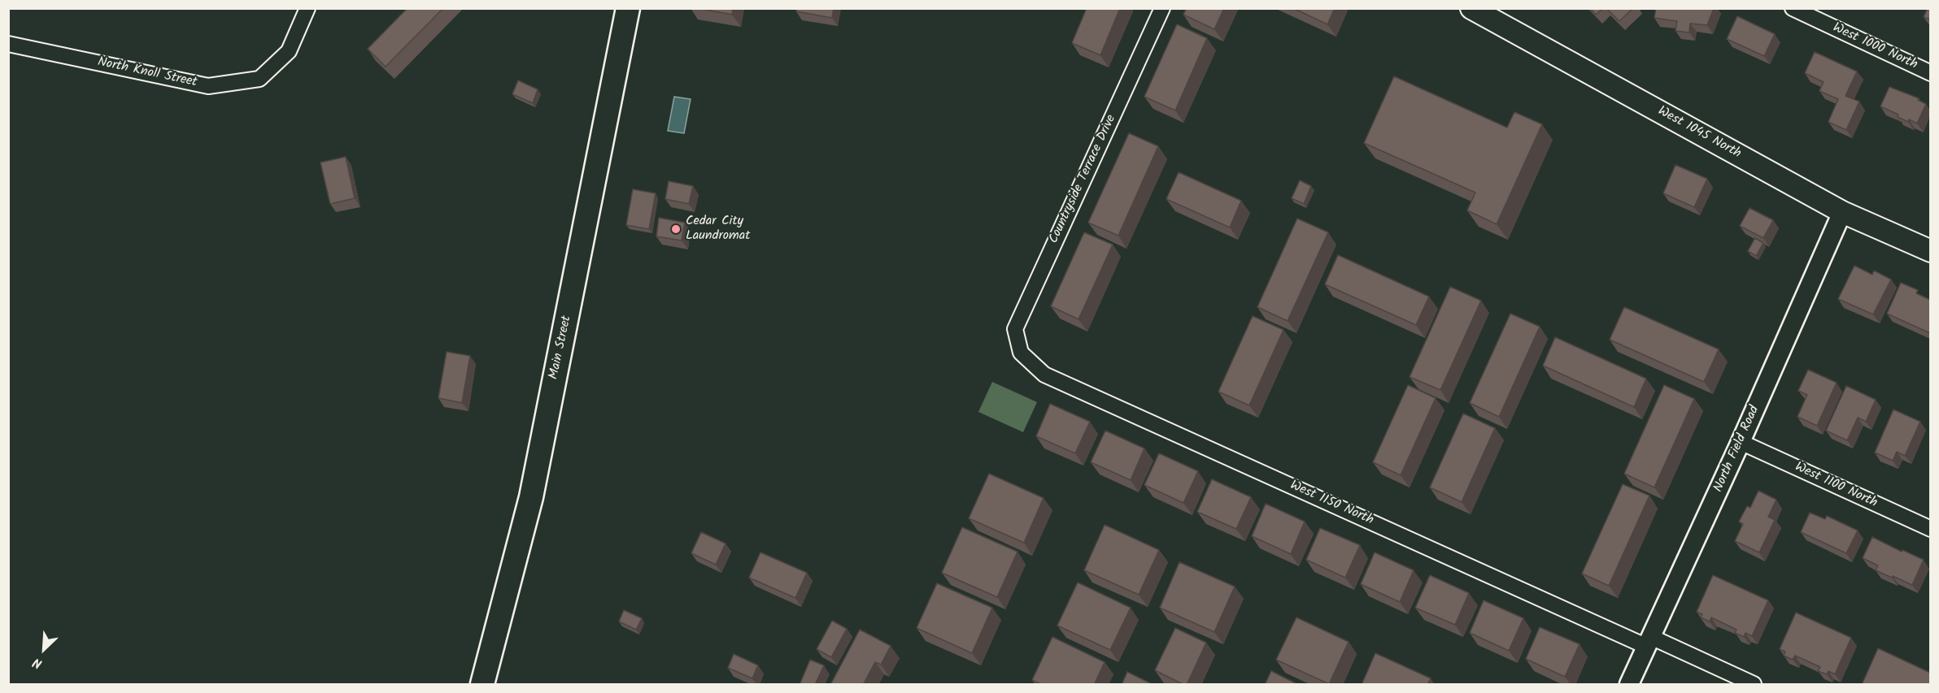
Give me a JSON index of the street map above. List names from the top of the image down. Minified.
{"streets":{"main road":["West 1045 North","Main Street"],"street":["West 1000 North","North Knoll Street","Countryside Terrace Drive","North Field Road","West 1100 North","West 1150 North"]},"crossings":[["West 1045 North","North Field Road"],["Countryside Terrace Drive","West 1150 North"],["North Field Road","West 1100 North"],["North Field Road","West 1150 North"]],"places":["Cedar City Laundromat"],"north":"bottom left"}
